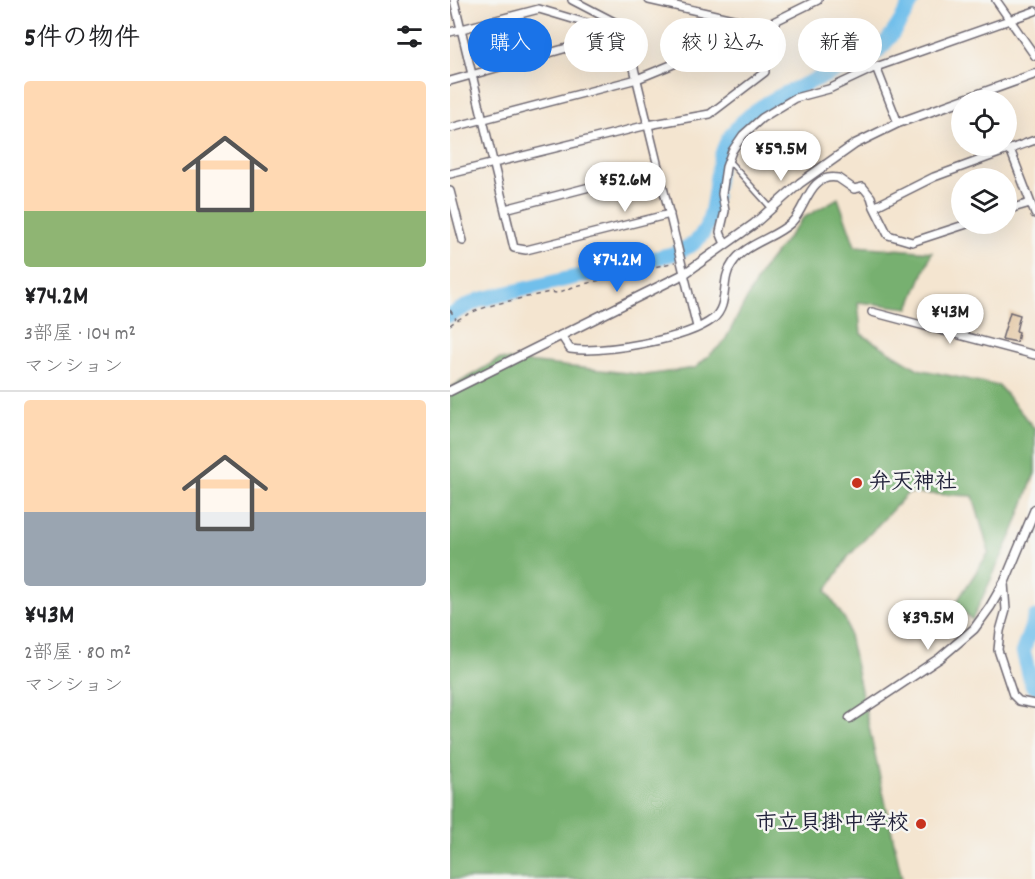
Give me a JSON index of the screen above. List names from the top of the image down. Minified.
{"places":["弁天神社","市立貝掛中学校"],"page":{"heading":"5件の物件","chip":["購入","賃貸","絞り込み","新着"],"list":[{"name":"¥74.2M","note":"3部屋 · 104 m² · マンション"},{"name":"¥43M","note":"2部屋 · 80 m² · マンション"}],"price":["¥59.5M","¥52.6M","¥74.2M","¥43M","¥39.5M"]}}
